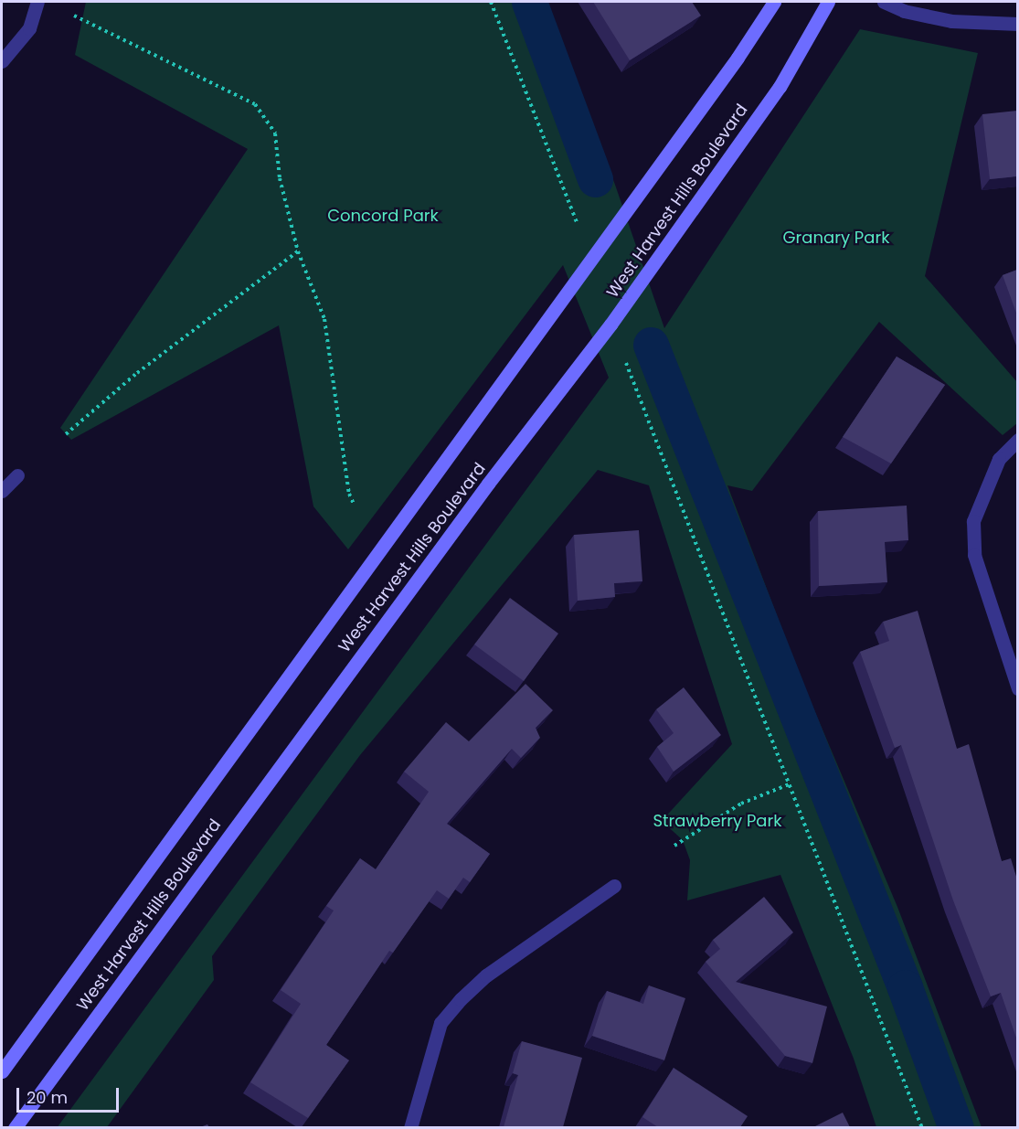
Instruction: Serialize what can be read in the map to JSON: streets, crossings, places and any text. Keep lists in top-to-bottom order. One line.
{"streets":{"street":["West Harvest Hills Boulevard"]},"parks":["Concord Park","Granary Park","Strawberry Park"],"scale_bar":"20 m"}
